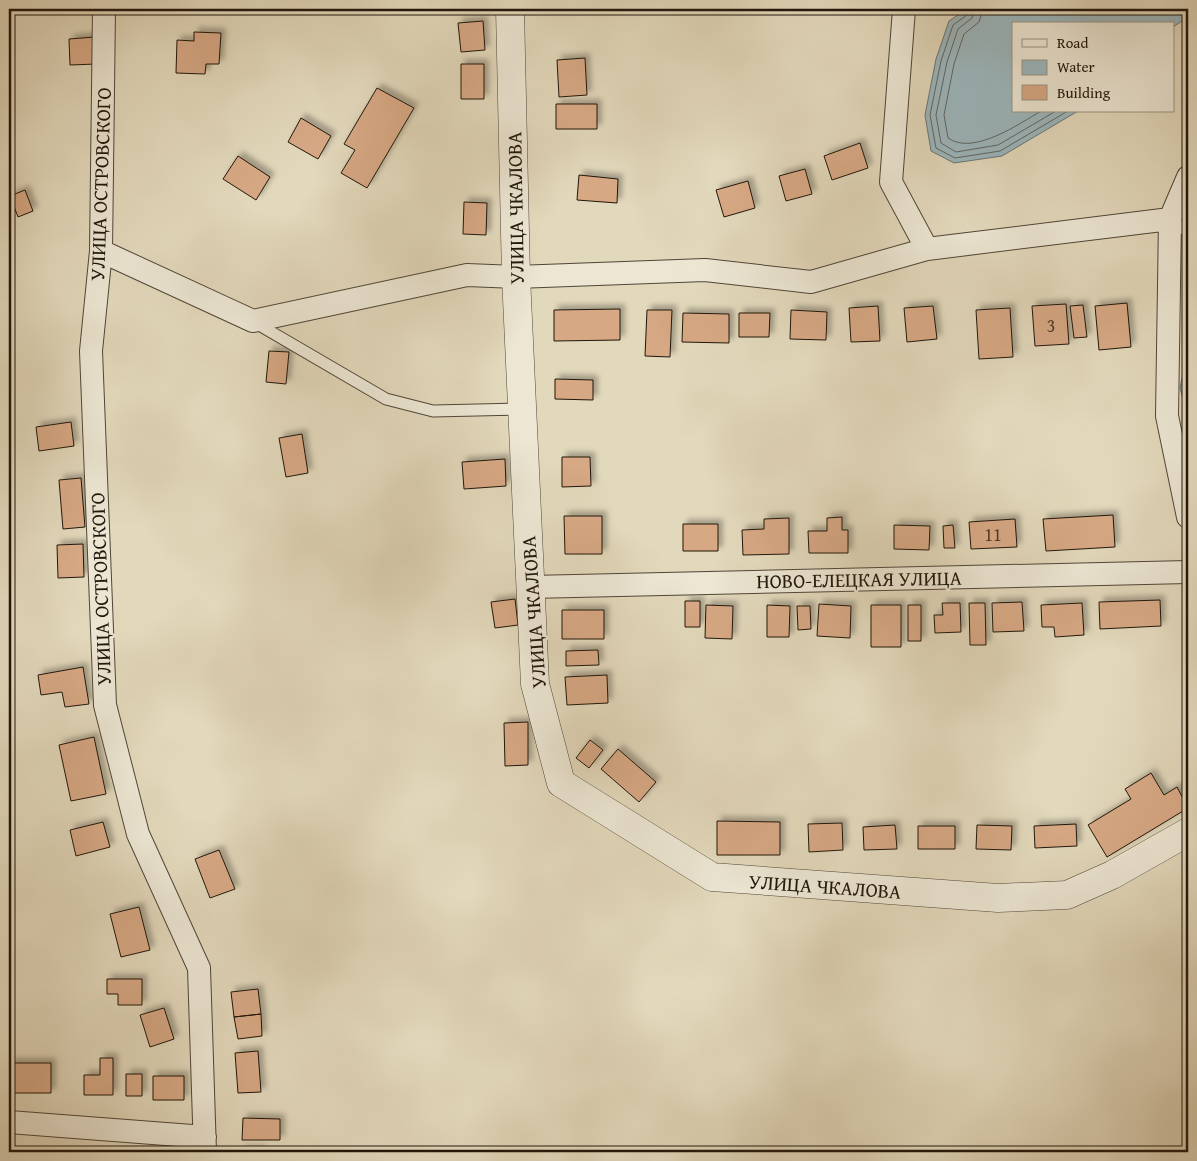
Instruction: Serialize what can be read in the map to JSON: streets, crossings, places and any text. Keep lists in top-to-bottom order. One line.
{"streets":{"street":["УЛИЦА ОСТРОВСКОГО","УЛИЦА ЧКАЛОВА","НОВО-ЕЛЕЦКАЯ УЛИЦА"]},"crossings":[["УЛИЦА ЧКАЛОВА","НОВО-ЕЛЕЦКАЯ УЛИЦА"]],"house_numbers":["3","11"],"legend":["Road","Water","Building"]}
